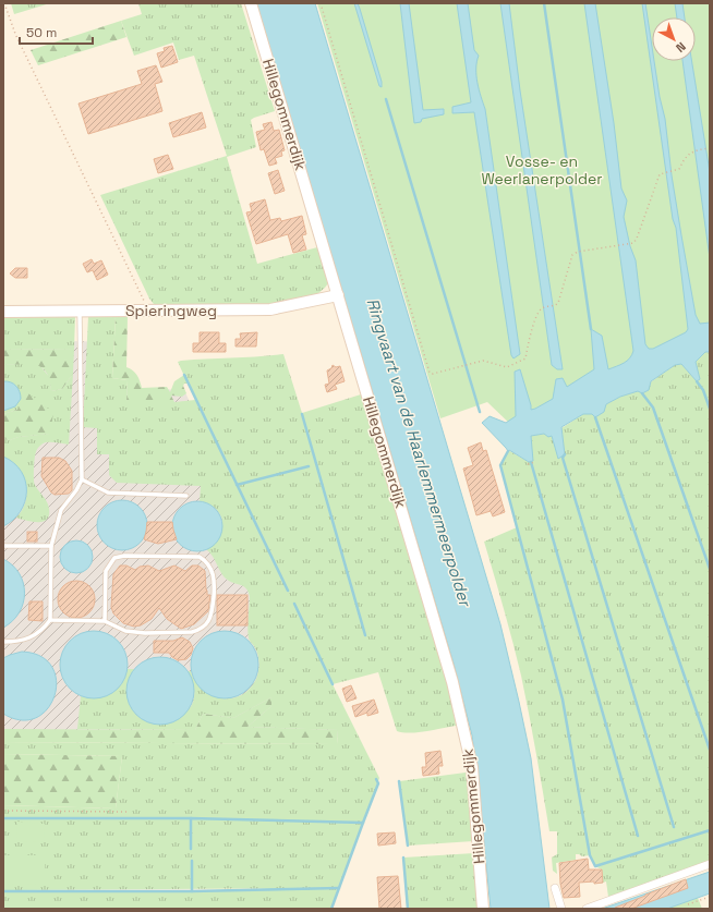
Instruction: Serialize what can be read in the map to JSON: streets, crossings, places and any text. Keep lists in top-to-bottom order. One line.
{"streets":{"street":["Hillegommerdijk","Spieringweg"]},"crossings":[["Hillegommerdijk","Spieringweg"]],"water":["Ringvaart van de Haarlemmermeerpolder"],"parks":["Vosse- en Weerlanerpolder"],"scale_bar":"50 m","north":"bottom right"}
